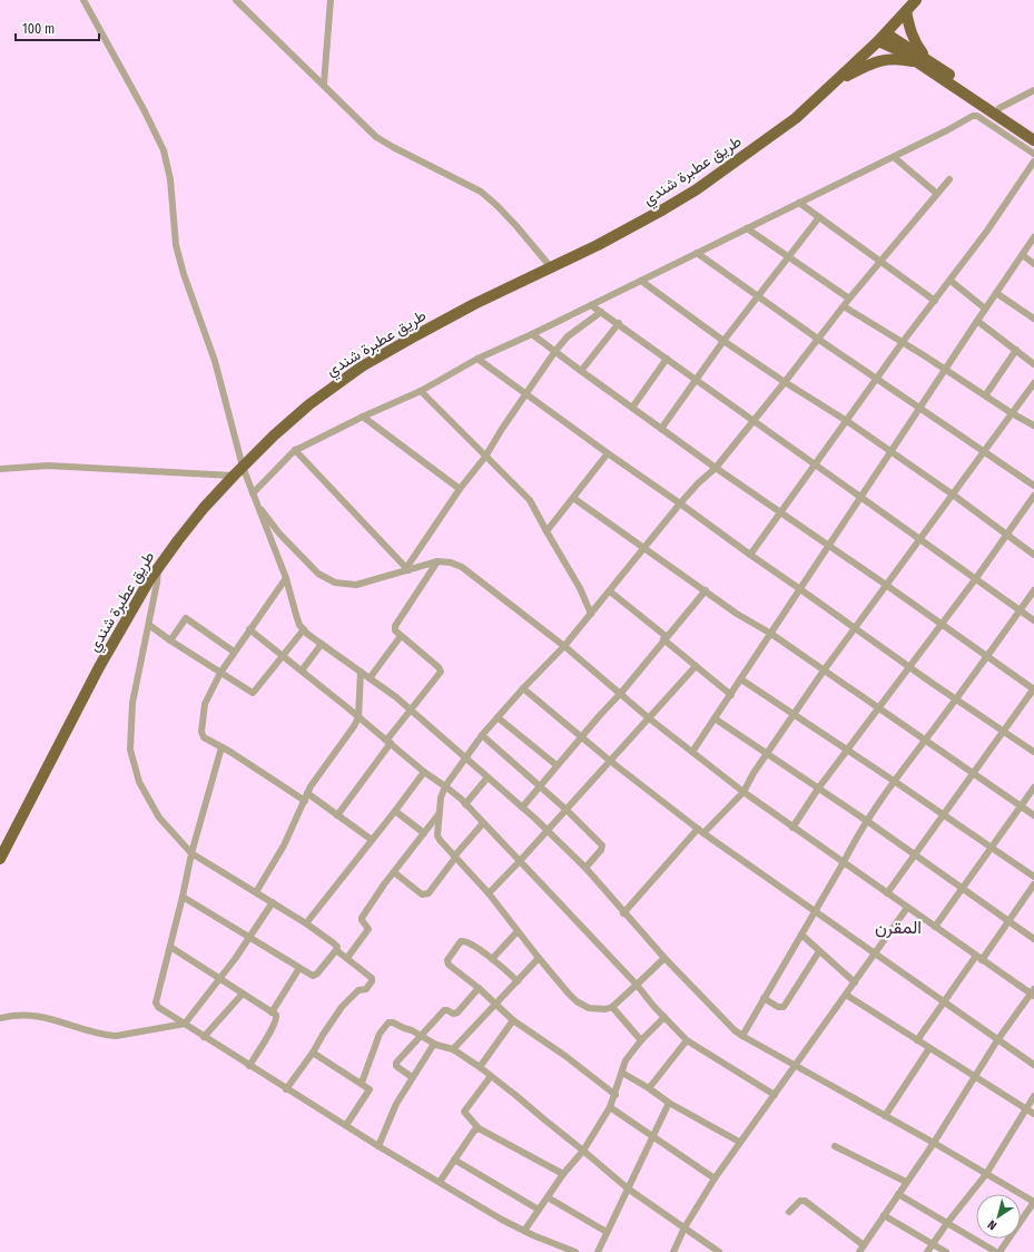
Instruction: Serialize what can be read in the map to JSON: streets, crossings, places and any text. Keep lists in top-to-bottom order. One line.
{"streets":{"highway":["طريق عطبرة شندي"]},"districts":["المقرن"],"scale_bar":"100 m","north":"bottom left"}
